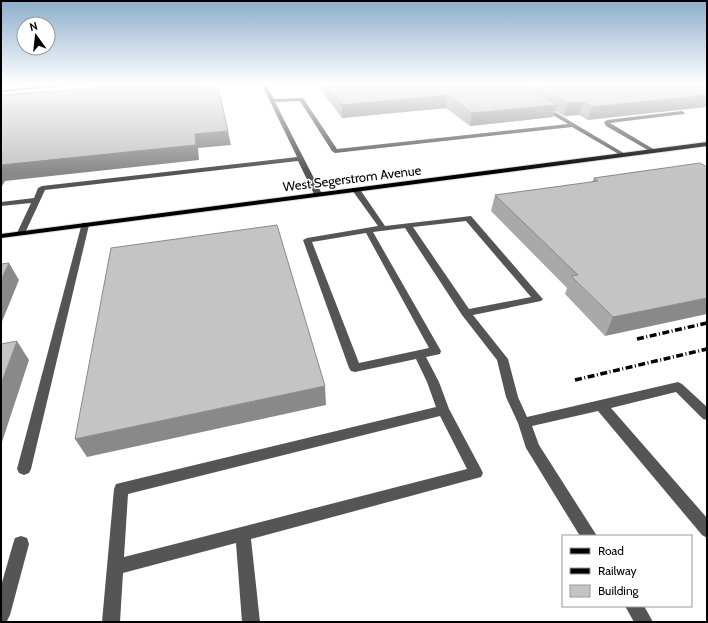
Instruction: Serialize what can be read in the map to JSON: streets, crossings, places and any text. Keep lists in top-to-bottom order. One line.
{"streets":{"main road":["West Segerstrom Avenue"]},"legend":["Road","Railway","Building"],"north":"top"}
